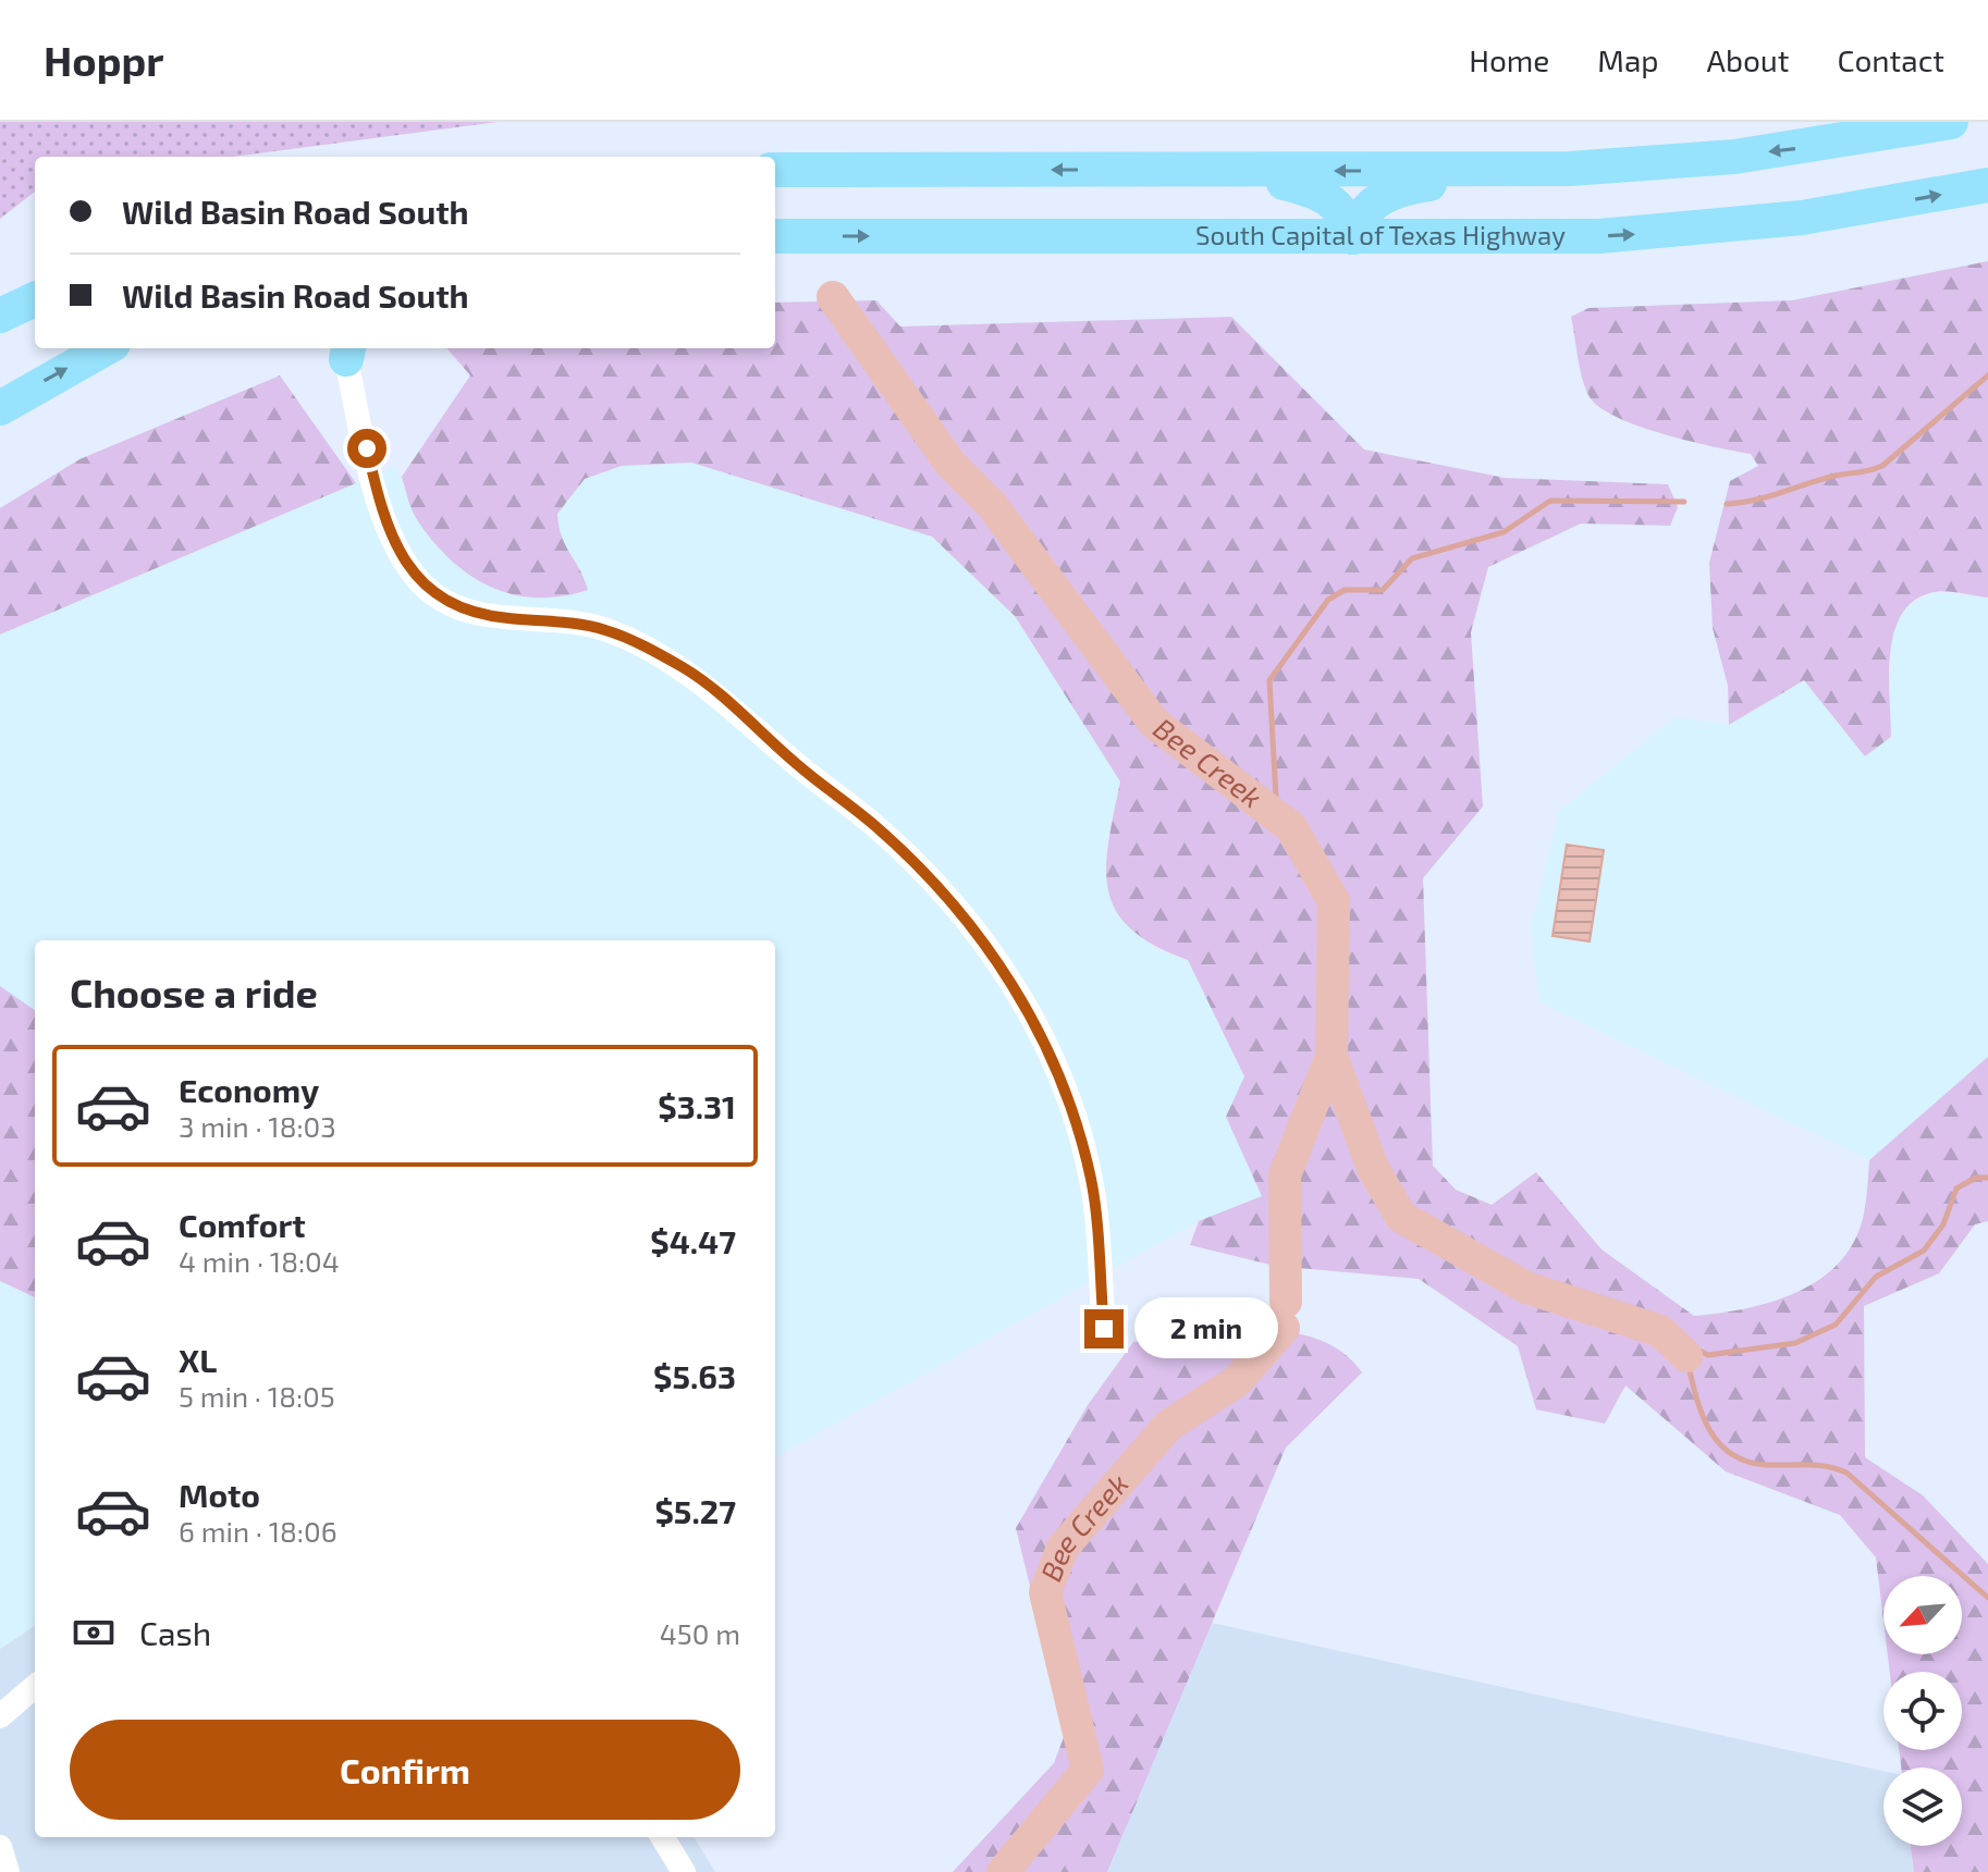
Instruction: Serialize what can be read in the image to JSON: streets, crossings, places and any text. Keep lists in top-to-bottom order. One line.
{"streets":{"highway":["South Capital of Texas Highway"]},"water":["Bee Creek"],"north":"bottom left","page":{"header":"Hoppr","nav":["Home","Map","About","Contact"],"banner":["Wild Basin Road South","Wild Basin Road South"],"heading":"Choose a ride","list":[{"name":"Economy","note":"3 min · 18:03","value":"$3.31"},{"name":"Comfort","note":"4 min · 18:04","value":"$4.47"},{"name":"XL","note":"5 min · 18:05","value":"$5.63"},{"name":"Moto","note":"6 min · 18:06","value":"$5.27"}],"bubble":"2 min","pay":["Cash","450 m"],"buttons":"Confirm"}}
